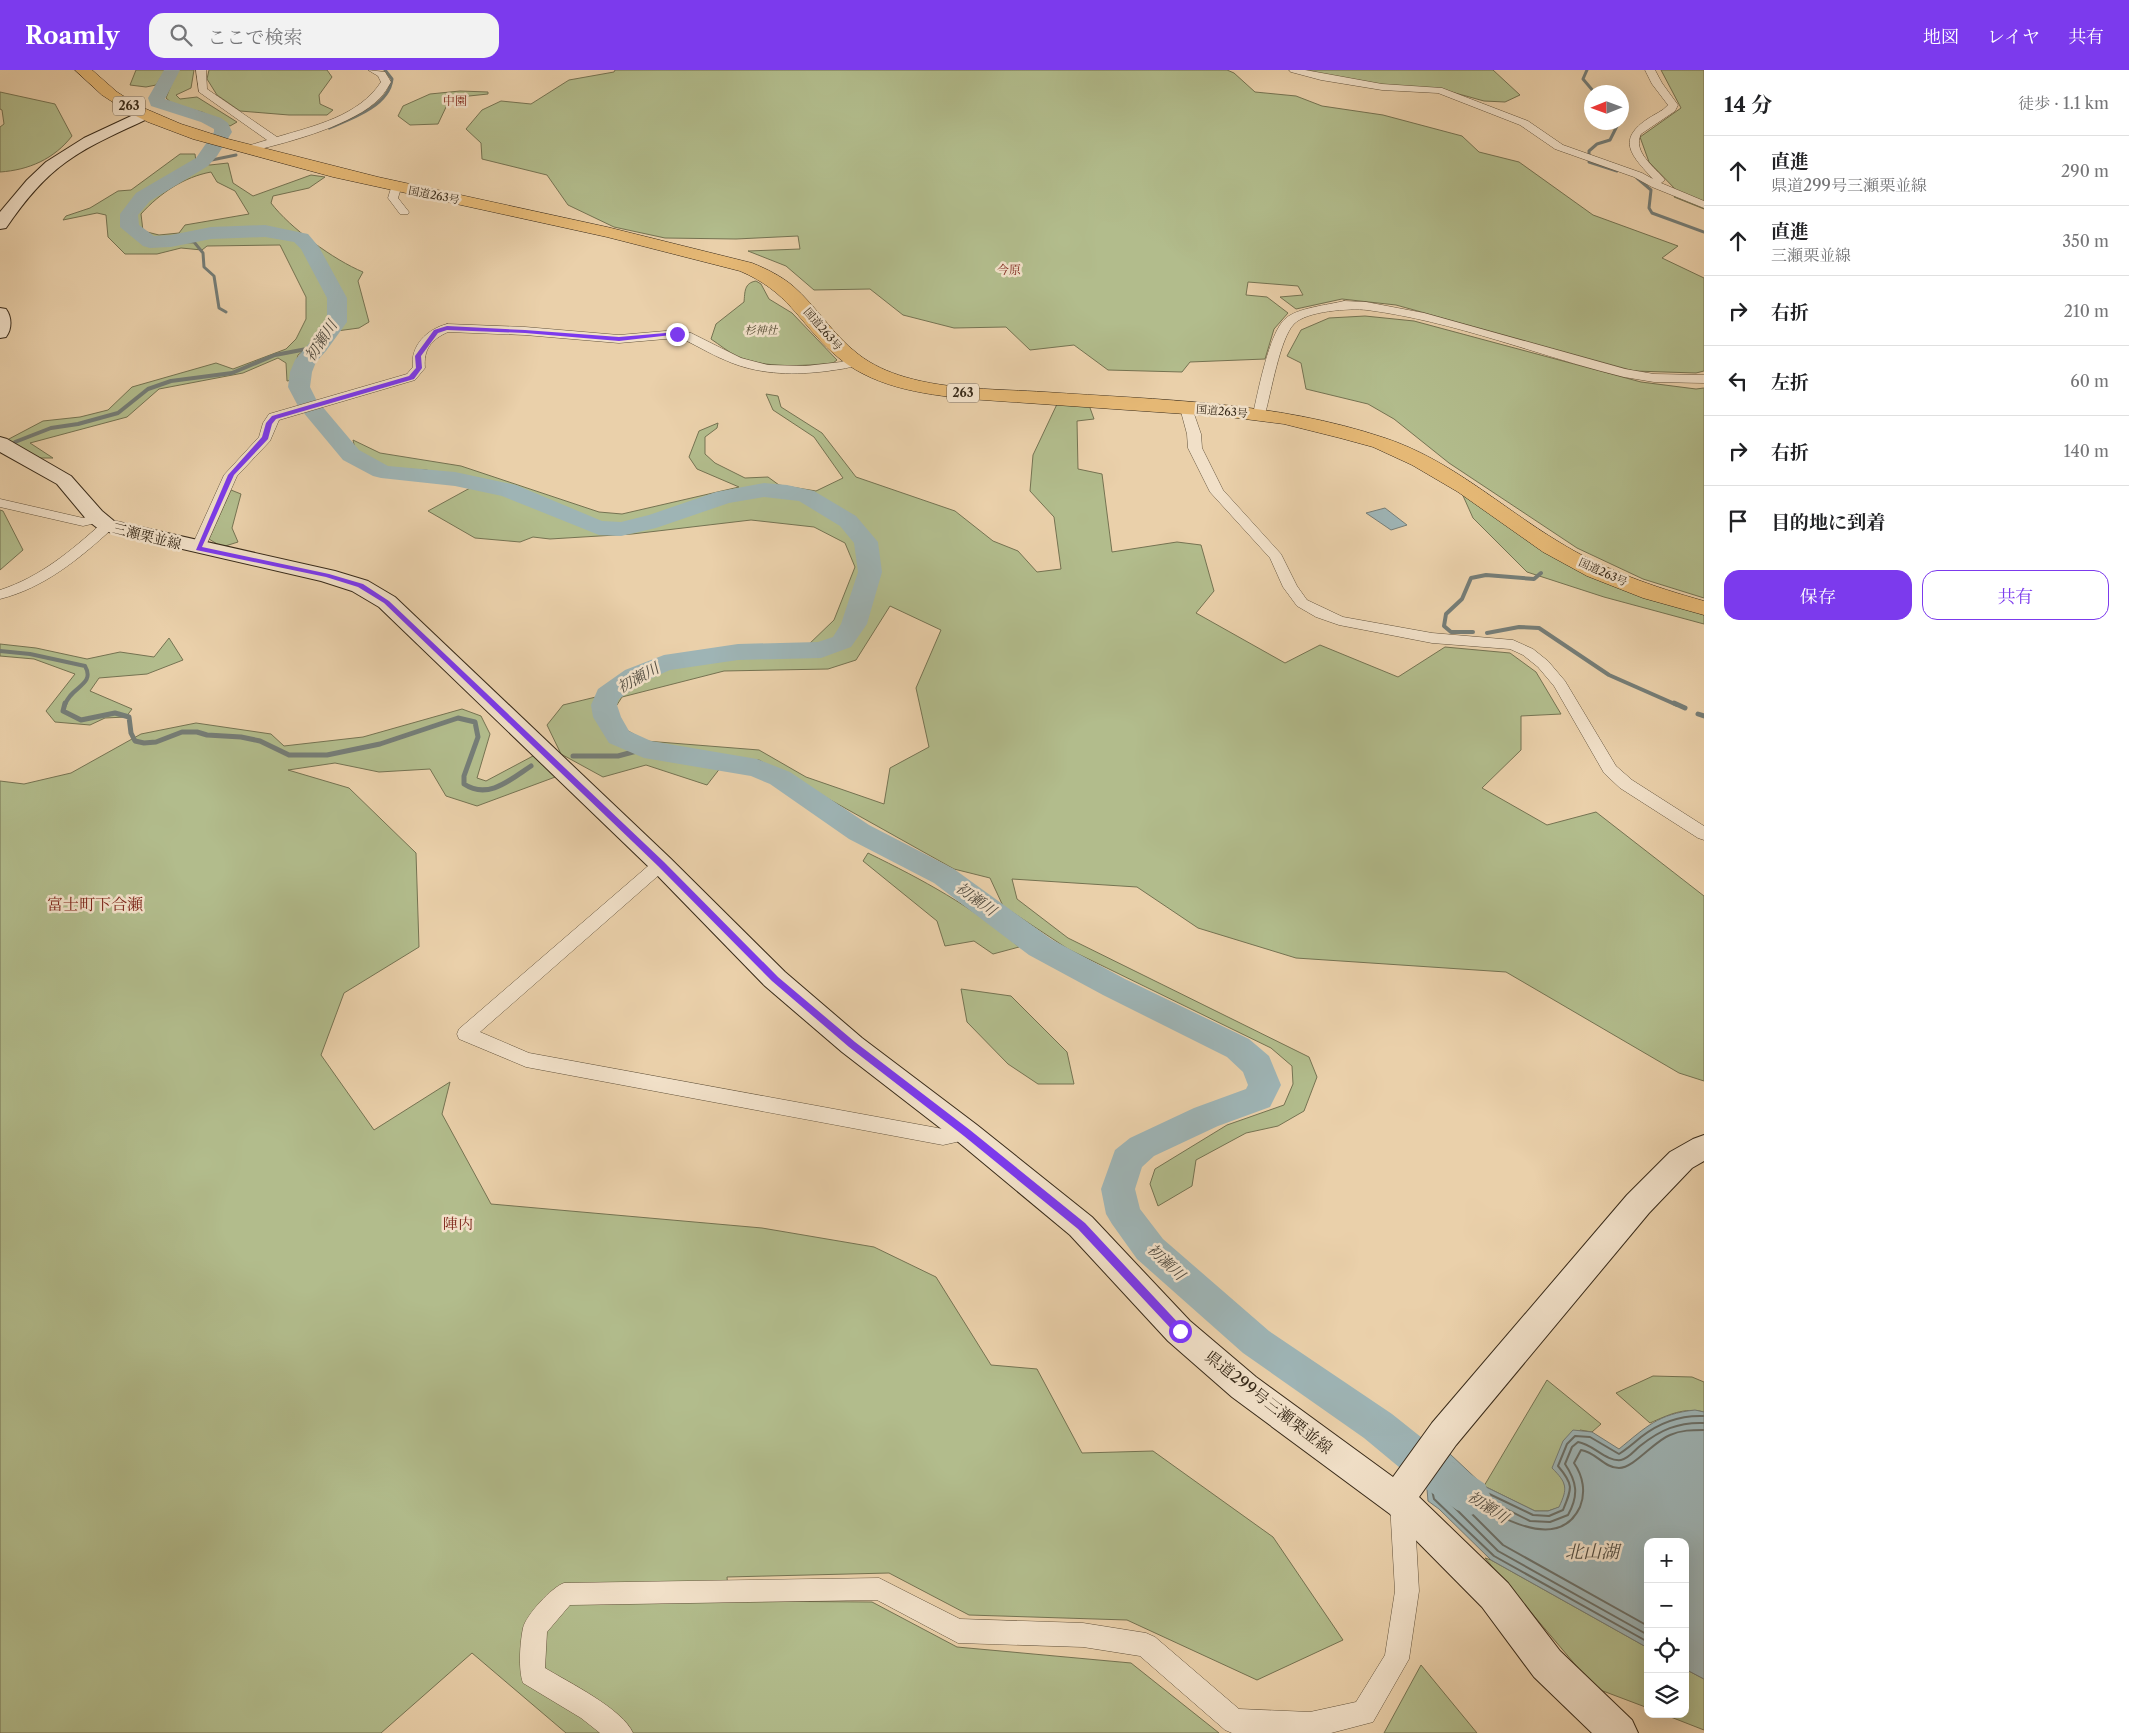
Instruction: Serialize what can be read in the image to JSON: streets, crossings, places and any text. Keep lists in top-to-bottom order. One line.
{"streets":{"highway":["263","国道263号"],"main road":["三瀬栗並線","県道299号三瀬栗並線"]},"crossings":[["三瀬栗並線","県道299号三瀬栗並線"]],"districts":["中園","今原","富士町下合瀬","陣内"],"water":["初瀬川","北山湖"],"parks":["杉神社"],"north":"left","page":{"header":"Roamly","search":"ここで検索","nav":["地図","レイヤ","共有"],"heading":["14 分","徒歩 · 1.1 km"],"list":[["直進","県道299号三瀬栗並線","290 m"],["直進","三瀬栗並線","350 m"],["右折","210 m"],["左折","60 m"],["右折","140 m"],"目的地に到着"],"buttons":["保存","共有"],"map_buttons":["+","−"]}}
